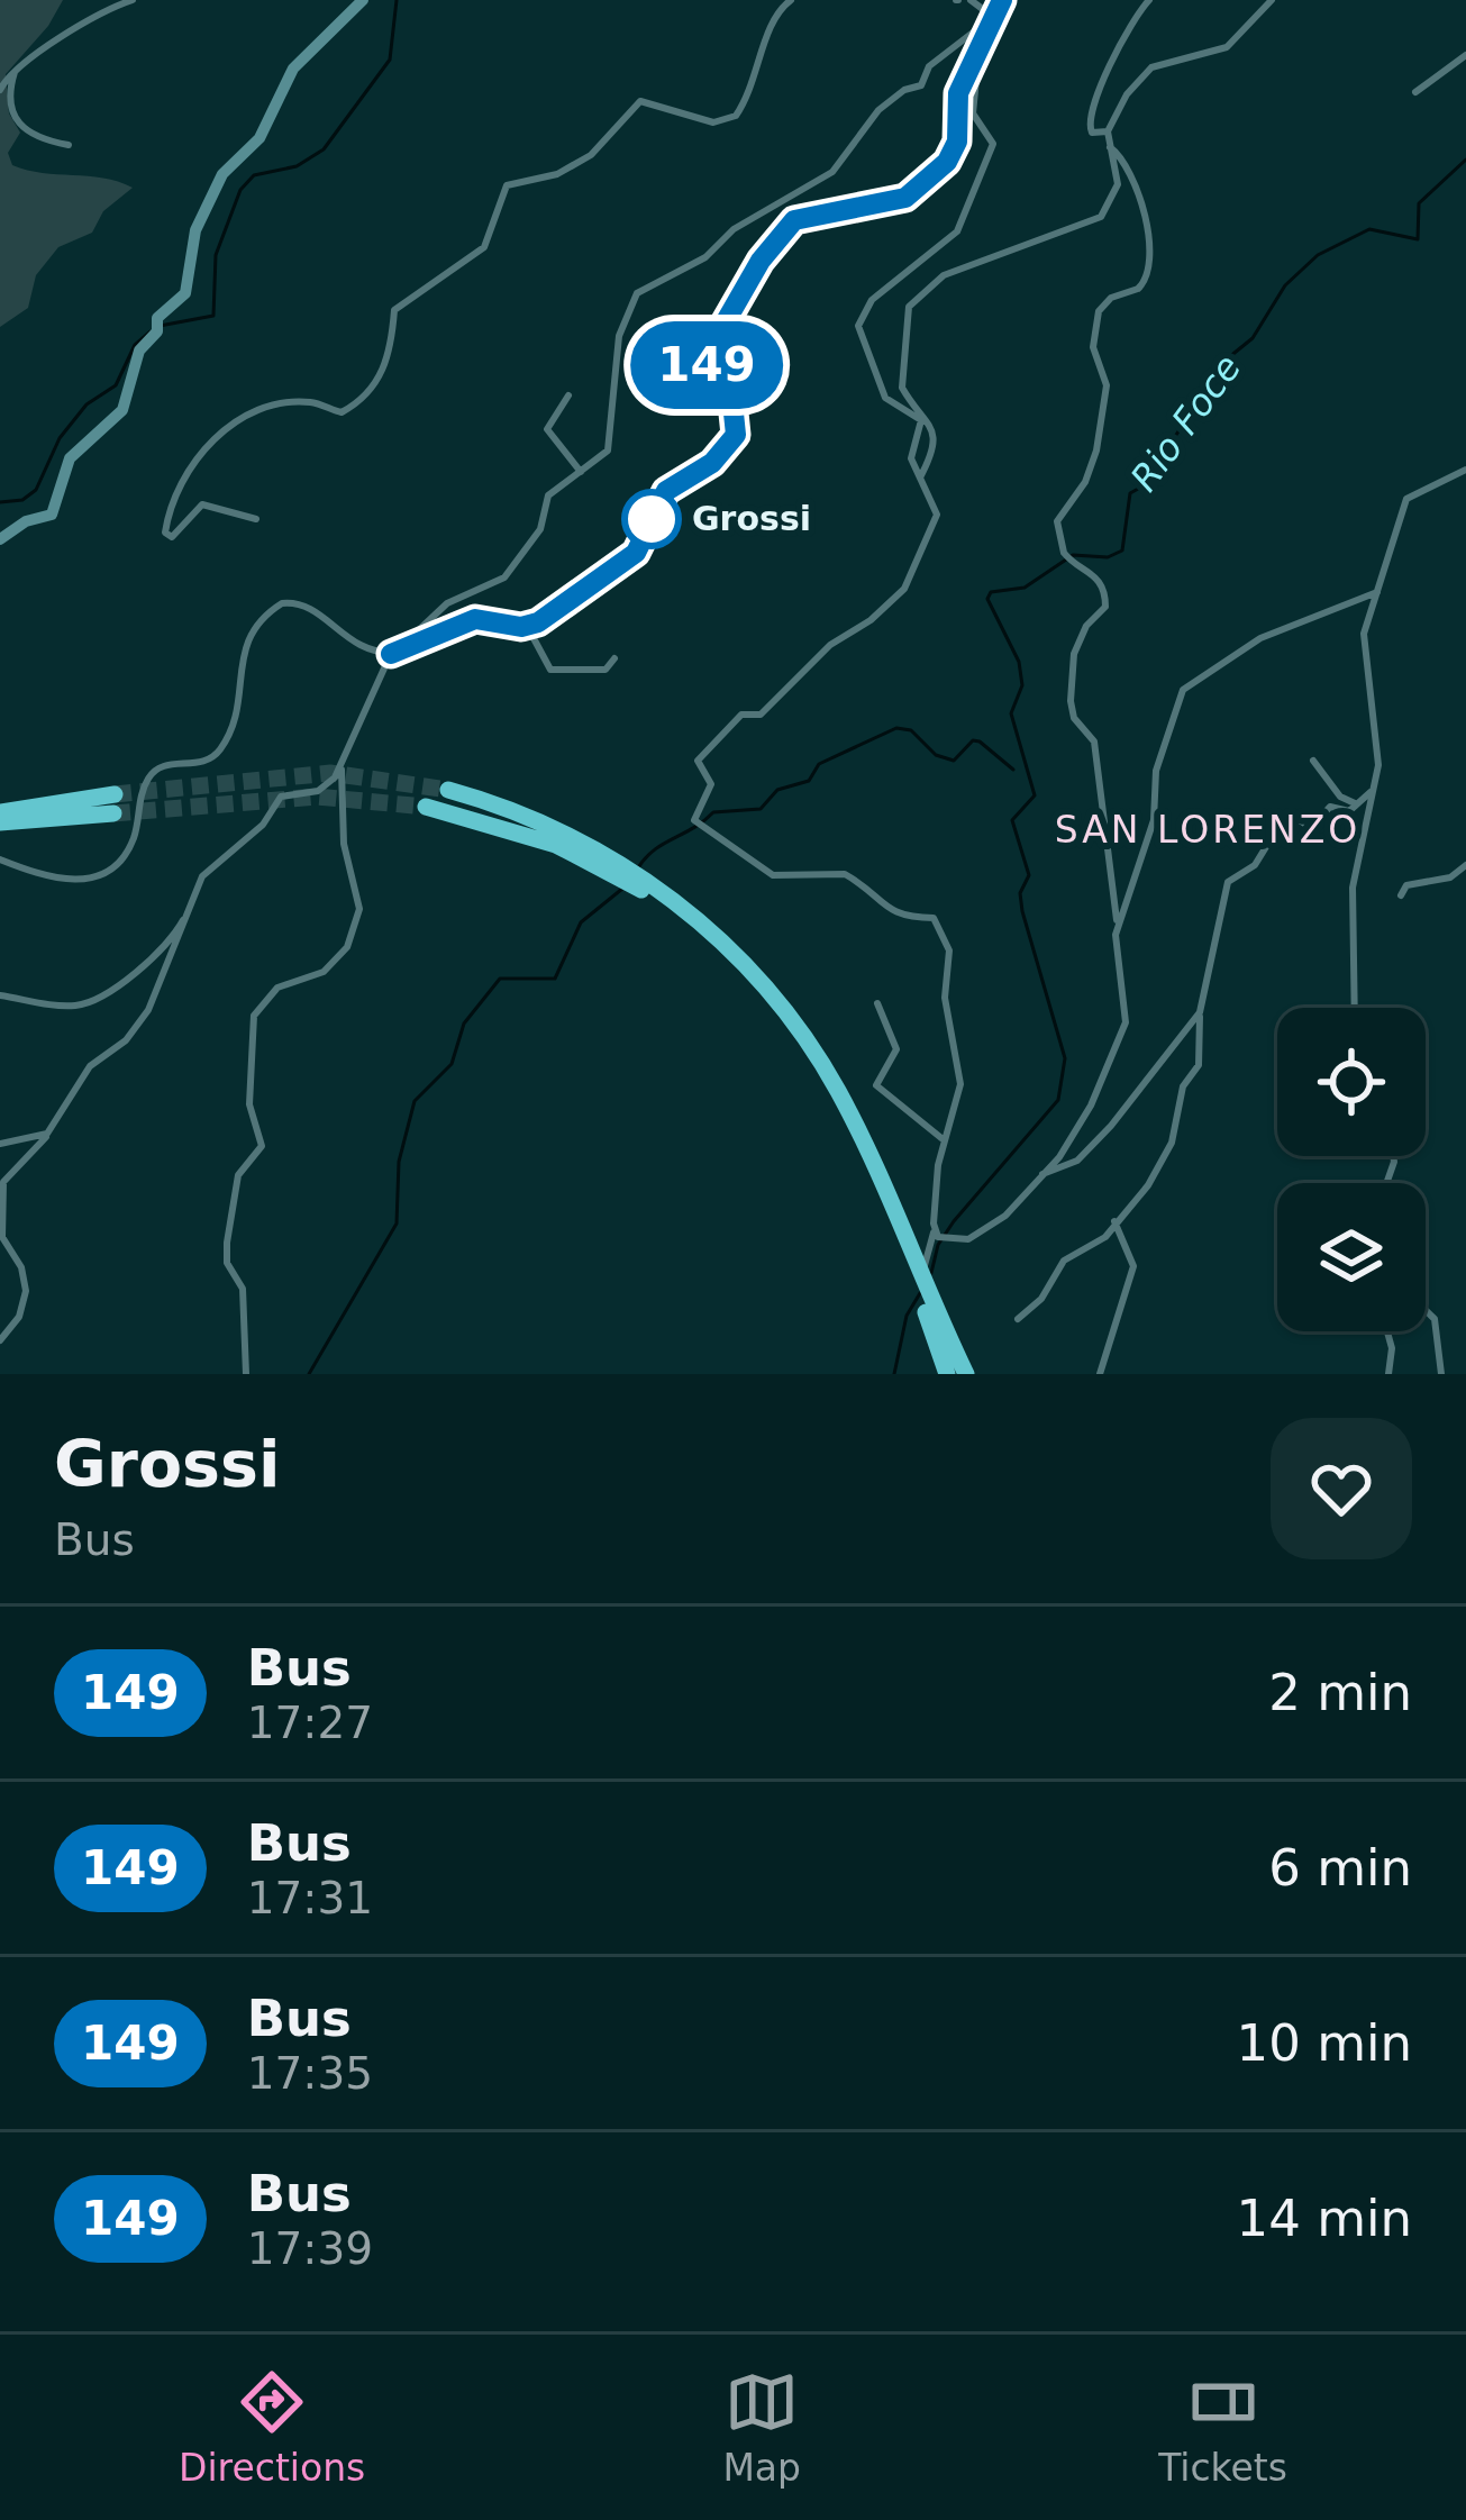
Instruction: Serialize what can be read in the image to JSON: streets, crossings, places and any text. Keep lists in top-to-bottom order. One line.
{"districts":["SAN LORENZO"],"water":["Rio Foce"],"places":["Grossi"],"lines":["bus line 149"],"page":{"on_map":"149","heading":["Grossi","Bus"],"list":[{"mark":"149","name":"Bus","note":"17:27","value":"2 min"},{"mark":"149","name":"Bus","note":"17:31","value":"6 min"},{"mark":"149","name":"Bus","note":"17:35","value":"10 min"},{"mark":"149","name":"Bus","note":"17:39","value":"14 min"}],"tabs":["Directions","Map","Tickets"]}}
